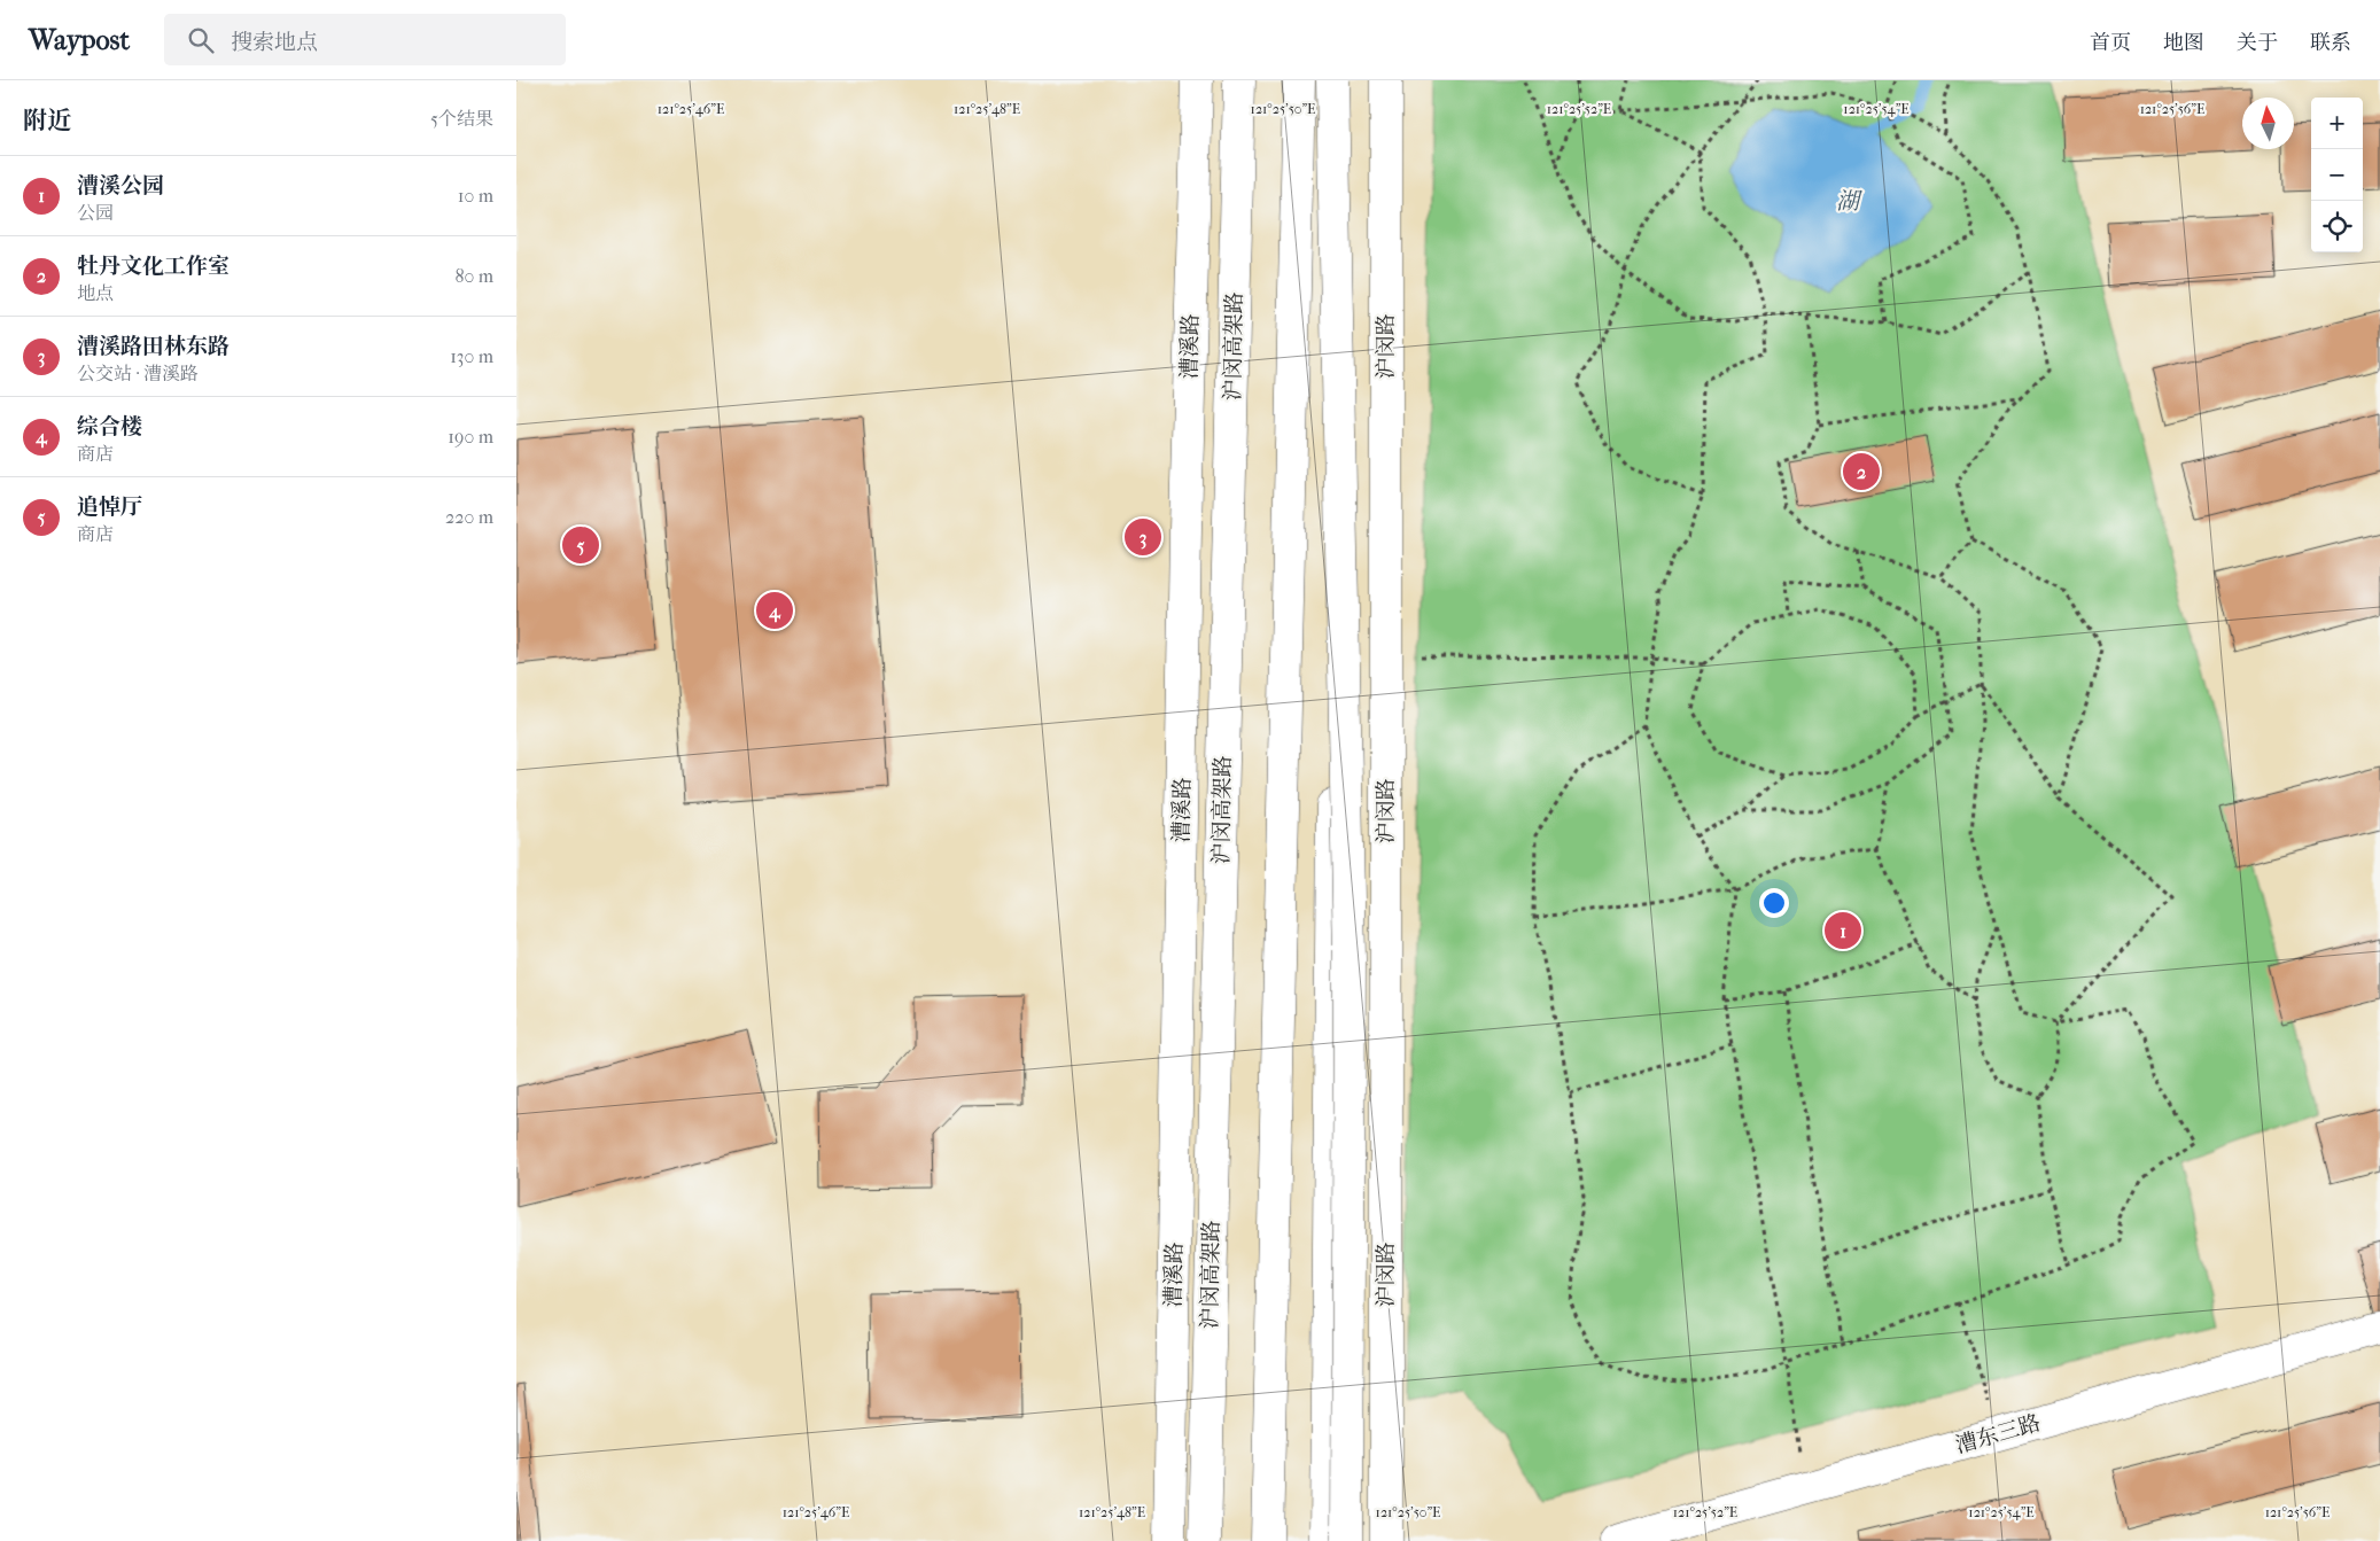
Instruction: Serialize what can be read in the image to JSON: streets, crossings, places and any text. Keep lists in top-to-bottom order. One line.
{"streets":{"main road":["漕溪路","沪闵高架路","沪闵路","漕东三路"]},"water":["湖"],"north":"top","page":{"header":"Waypost","search":"搜索地点","nav":["首页","地图","关于","联系"],"heading":["附近","5个结果"],"map_buttons":["+","−"],"list":[{"mark":"1","name":"漕溪公园","note":"公园","value":"10 m"},{"mark":"2","name":"牡丹文化工作室","note":"地点","value":"80 m"},{"mark":"3","name":"漕溪路田林东路","note":"公交站 · 漕溪路","value":"130 m"},{"mark":"4","name":"综合楼","note":"商店","value":"190 m"},{"mark":"5","name":"追悼厅","note":"商店","value":"220 m"}],"pins":["2","3","5","4","1"]},"coordinates":["121°25'46\"E","121°25'48\"E","121°25'50\"E","121°25'52\"E","121°25'54\"E","121°25'56\"E"]}
